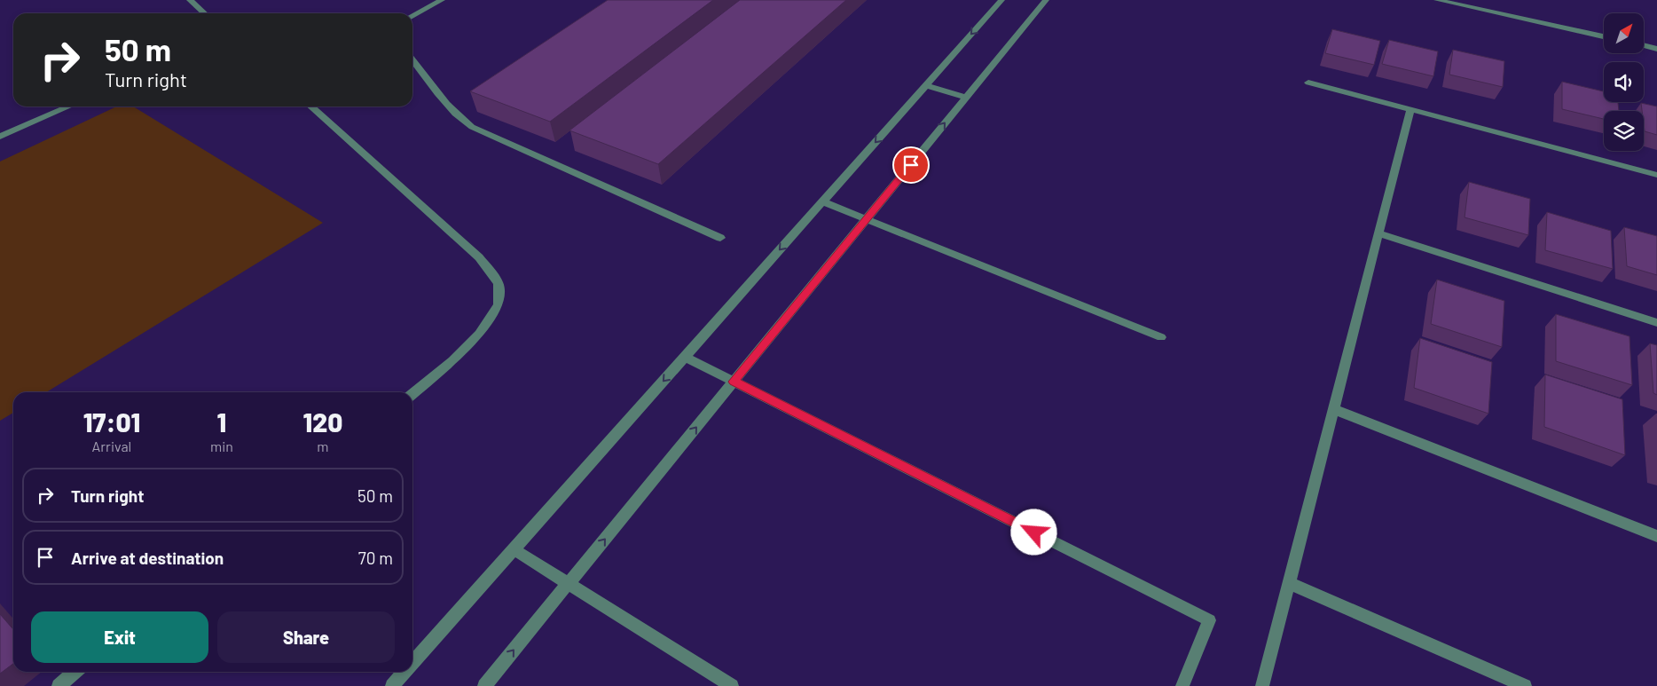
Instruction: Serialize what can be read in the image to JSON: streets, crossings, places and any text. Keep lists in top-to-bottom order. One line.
{"north":"top right","page":{"turn":["50 m","Turn right"],"eta":["17:01","Arrival","1","min","120","m"],"list":[{"name":"Turn right","value":"50 m"},{"name":"Arrive at destination","value":"70 m"}],"buttons":["Exit","Share"]}}
